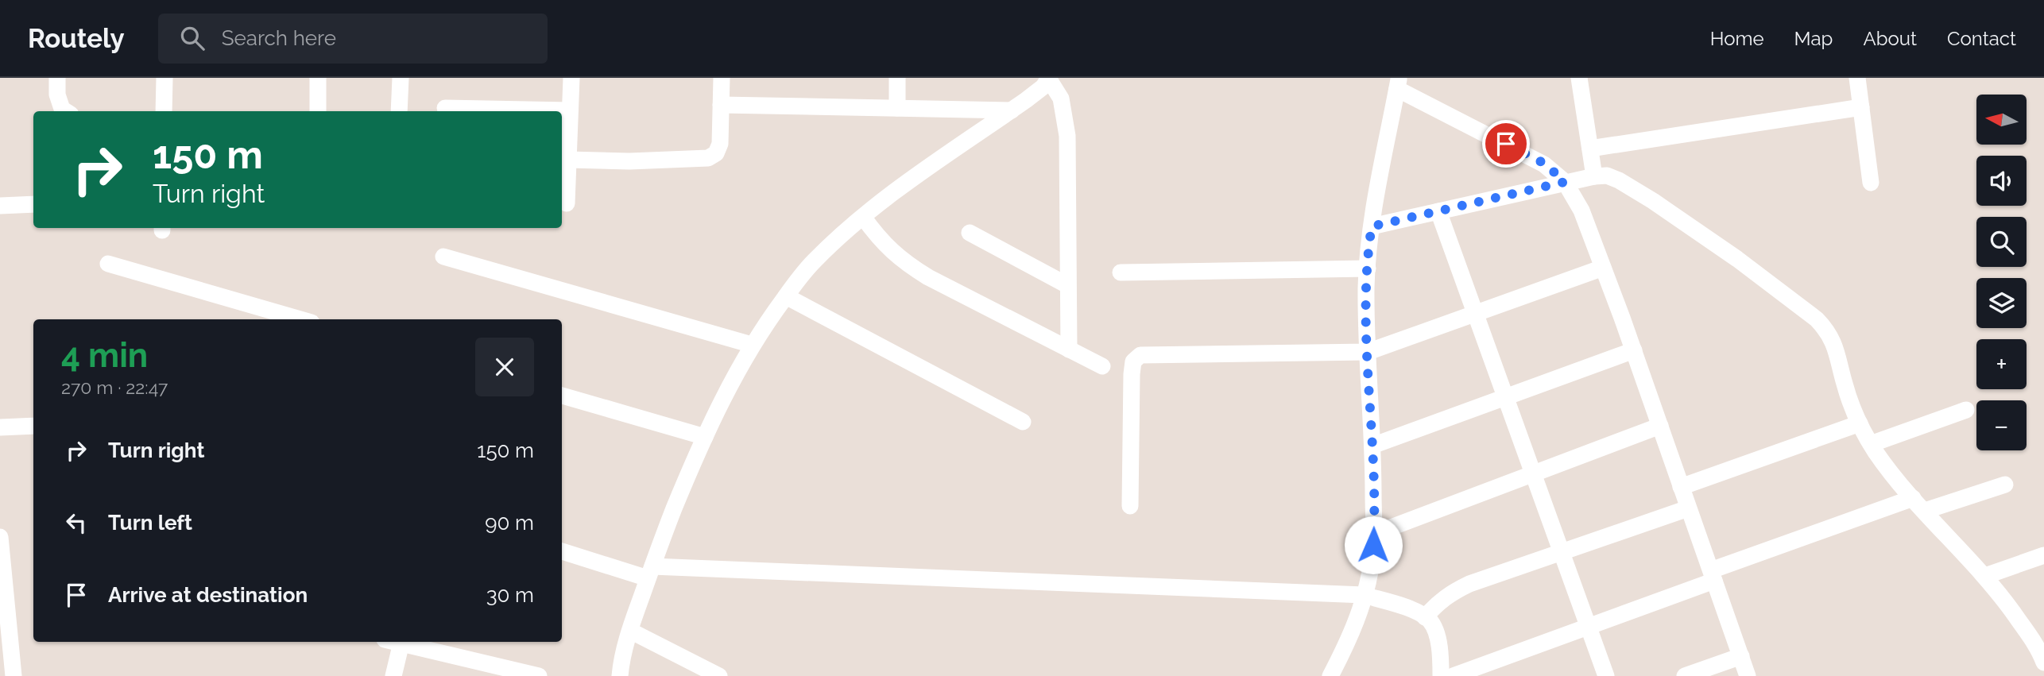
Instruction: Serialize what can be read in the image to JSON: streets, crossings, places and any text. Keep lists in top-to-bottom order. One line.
{"north":"left","page":{"header":"Routely","search":"Search here","nav":["Home","Map","About","Contact"],"map_buttons":["+","−"],"turn":["150 m","Turn right"],"heading":["4 min","270 m · 22:47"],"list":[{"name":"Turn right","value":"150 m"},{"name":"Turn left","value":"90 m"},{"name":"Arrive at destination","value":"30 m"}]}}
